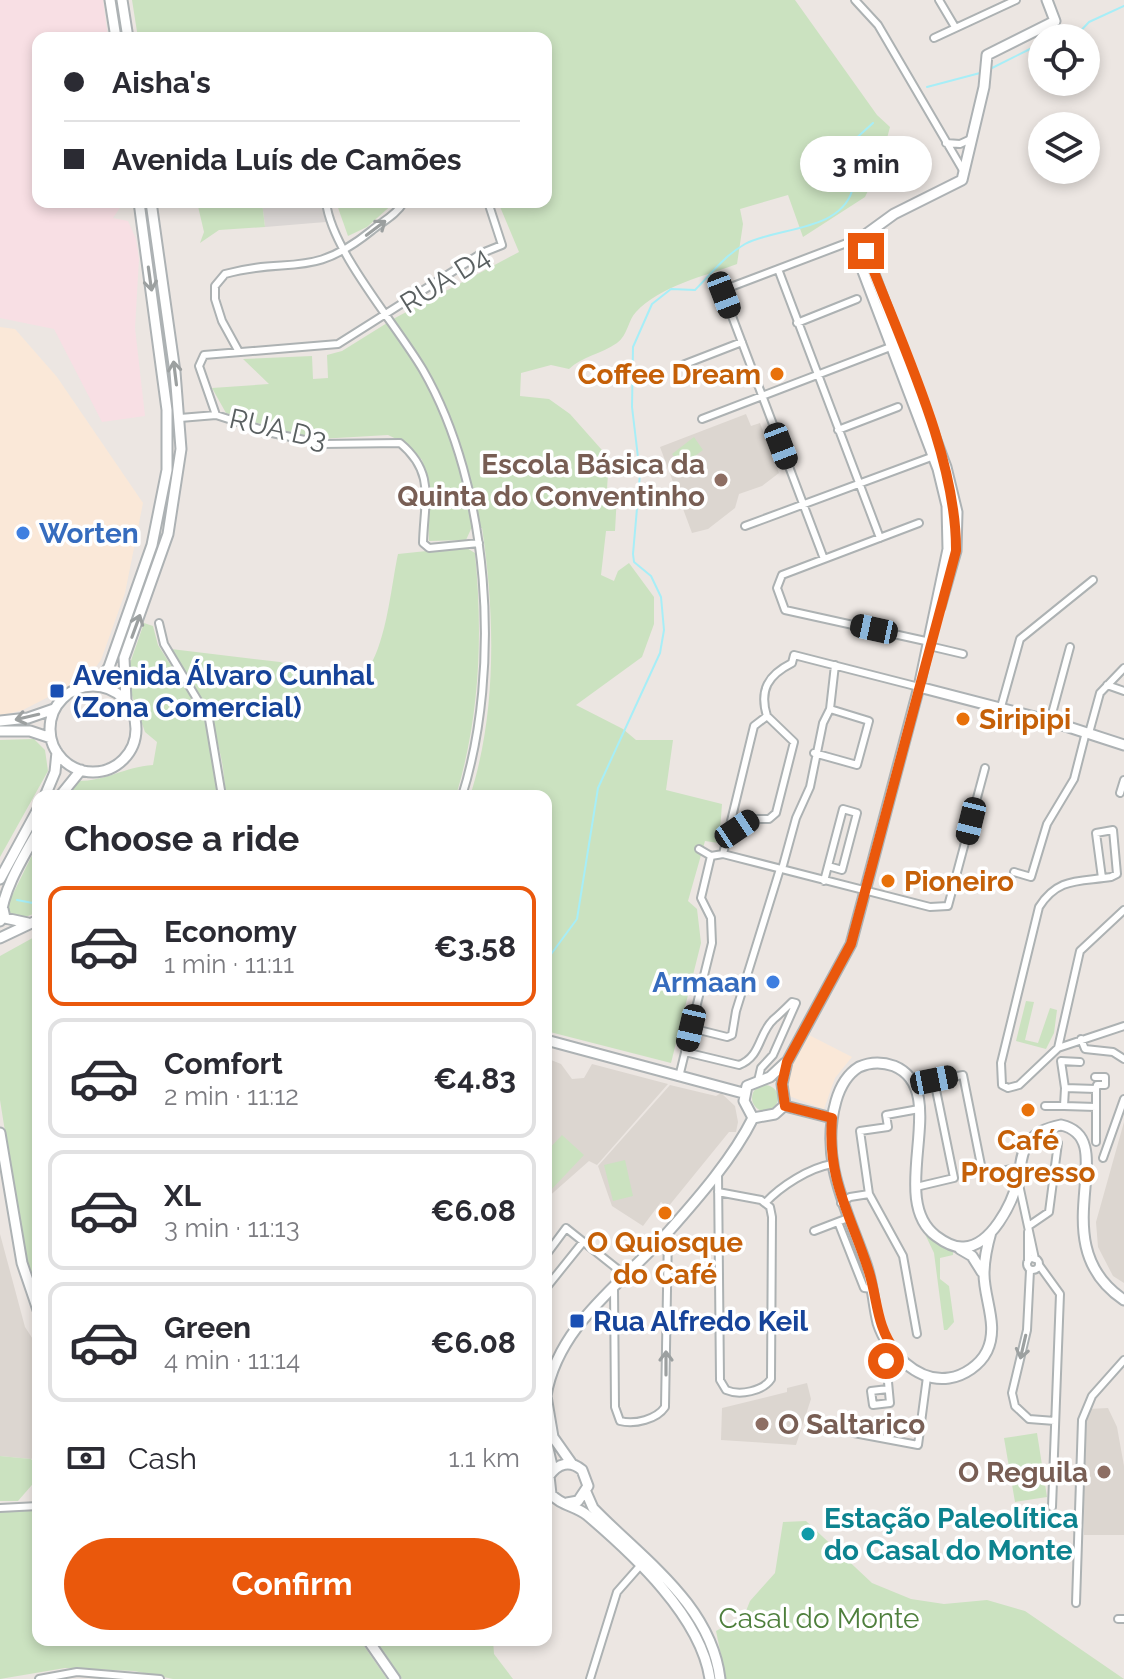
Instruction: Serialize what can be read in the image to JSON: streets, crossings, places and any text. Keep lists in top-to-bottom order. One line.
{"streets":{"street":["RUA D4","RUA D3"]},"crossings":[["RUA D4","RUA D3"]],"parks":["Casal do Monte"],"places":{"other":["Coffee Dream","Escola Básica da Quinta do Conventinho","Worten","Siripipi","Pioneiro","Armaan","Café Progresso","O Quiosque do Café","O Saltarico","O Reguila","Estação Paleolítica do Casal do Monte"],"transit":["Avenida Álvaro Cunhal (Zona Comercial)","Rua Alfredo Keil"]},"page":{"banner":["Aisha's","Avenida Luís de Camões"],"bubble":"3 min","heading":"Choose a ride","list":[{"name":"Economy","note":"1 min · 11:11","value":"€3.58"},{"name":"Comfort","note":"2 min · 11:12","value":"€4.83"},{"name":"XL","note":"3 min · 11:13","value":"€6.08"},{"name":"Green","note":"4 min · 11:14","value":"€6.08"}],"pay":["Cash","1.1 km"],"buttons":"Confirm"}}
